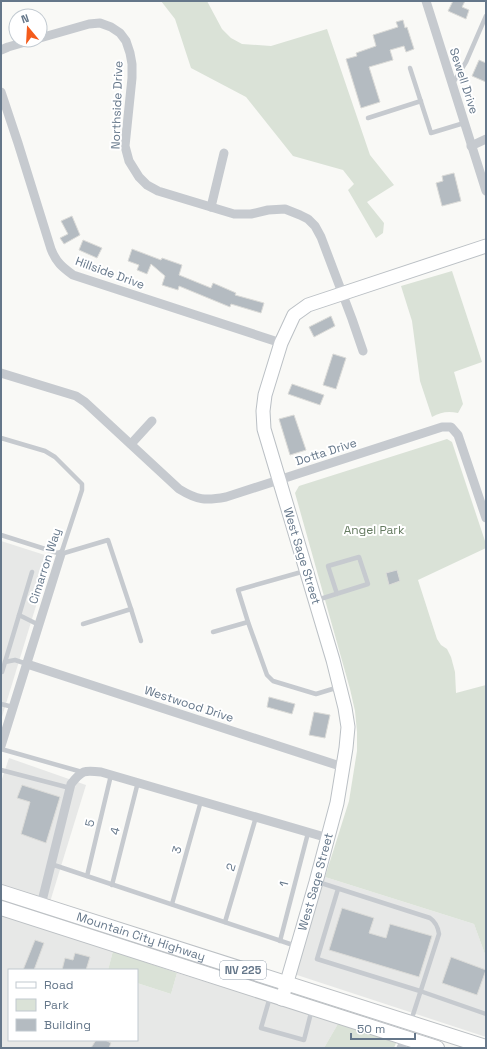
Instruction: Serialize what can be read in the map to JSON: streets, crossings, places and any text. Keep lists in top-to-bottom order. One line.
{"streets":{"main road":["Mountain City Highway","NV 225"],"street":["Sewell Drive","Northside Drive","Hillside Drive","Dotta Drive","West Sage Street","Cimarron Way","Westwood Drive"],"lane":["5","4","3","2","1"]},"crossings":[["Northside Drive","West Sage Street"],["Hillside Drive","West Sage Street"],["Dotta Drive","West Sage Street"],["West Sage Street","Westwood Drive"],["West Sage Street","Mountain City Highway"],["Cimarron Way","Westwood Drive"]],"parks":["Angel Park"],"legend":["Road","Park","Building"],"scale_bar":"50 m","north":"top"}
